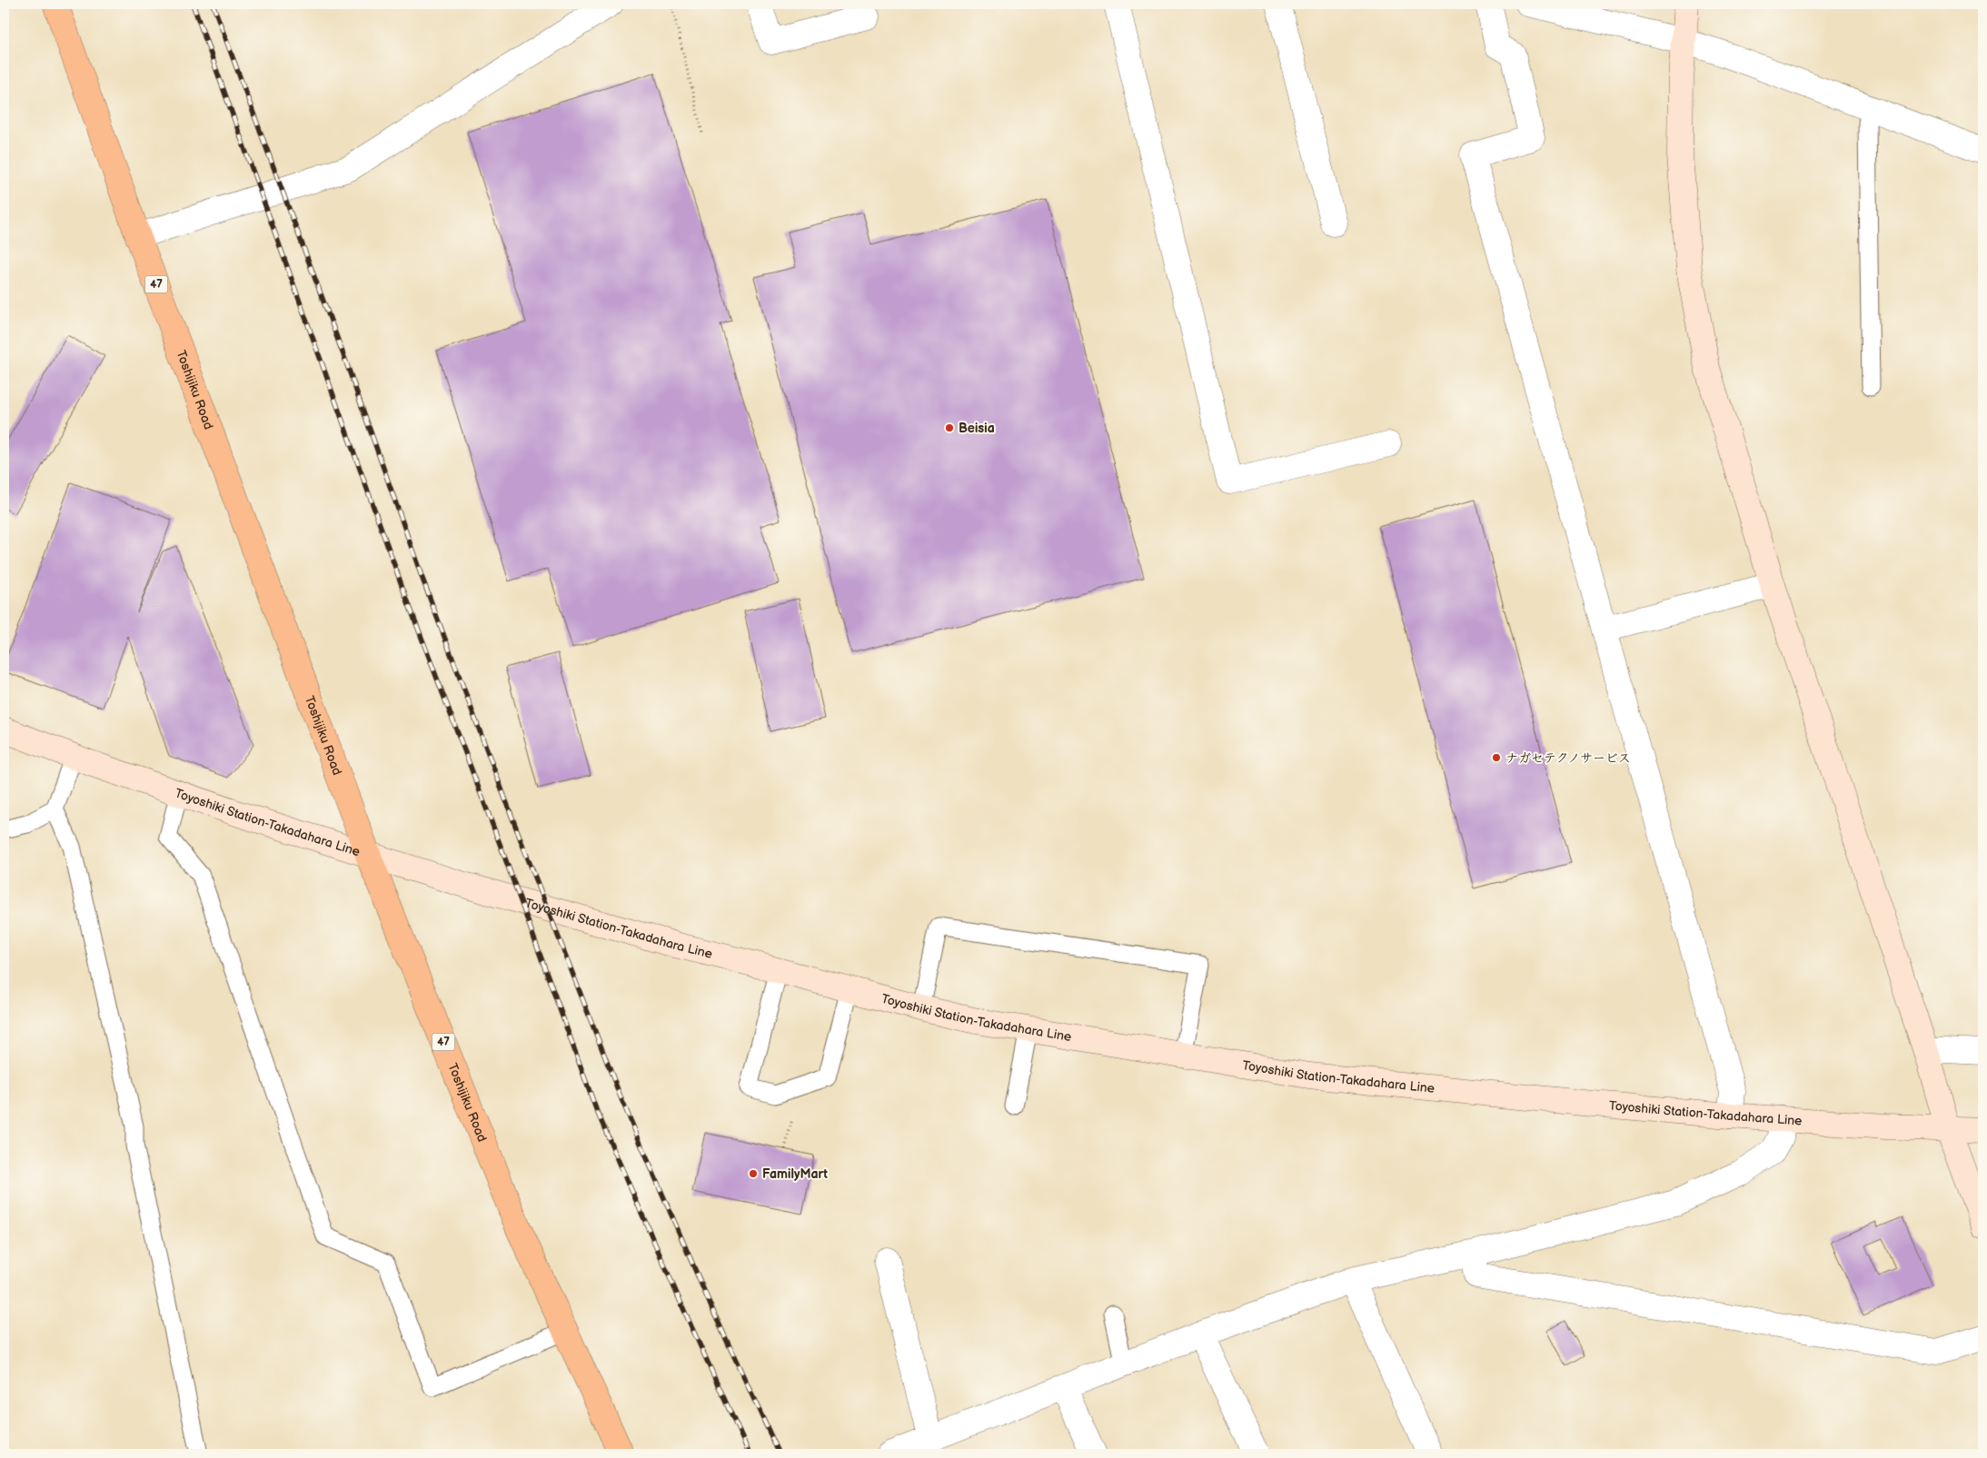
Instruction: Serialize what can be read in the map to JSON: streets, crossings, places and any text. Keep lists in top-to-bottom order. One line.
{"streets":{"main road":["47","Toshijiku Road","Toyoshiki Station-Takadahara Line"]},"crossings":[["Toshijiku Road","Toyoshiki Station-Takadahara Line"]],"places":["Beisia","ナガセテクノサービス","FamilyMart"]}
